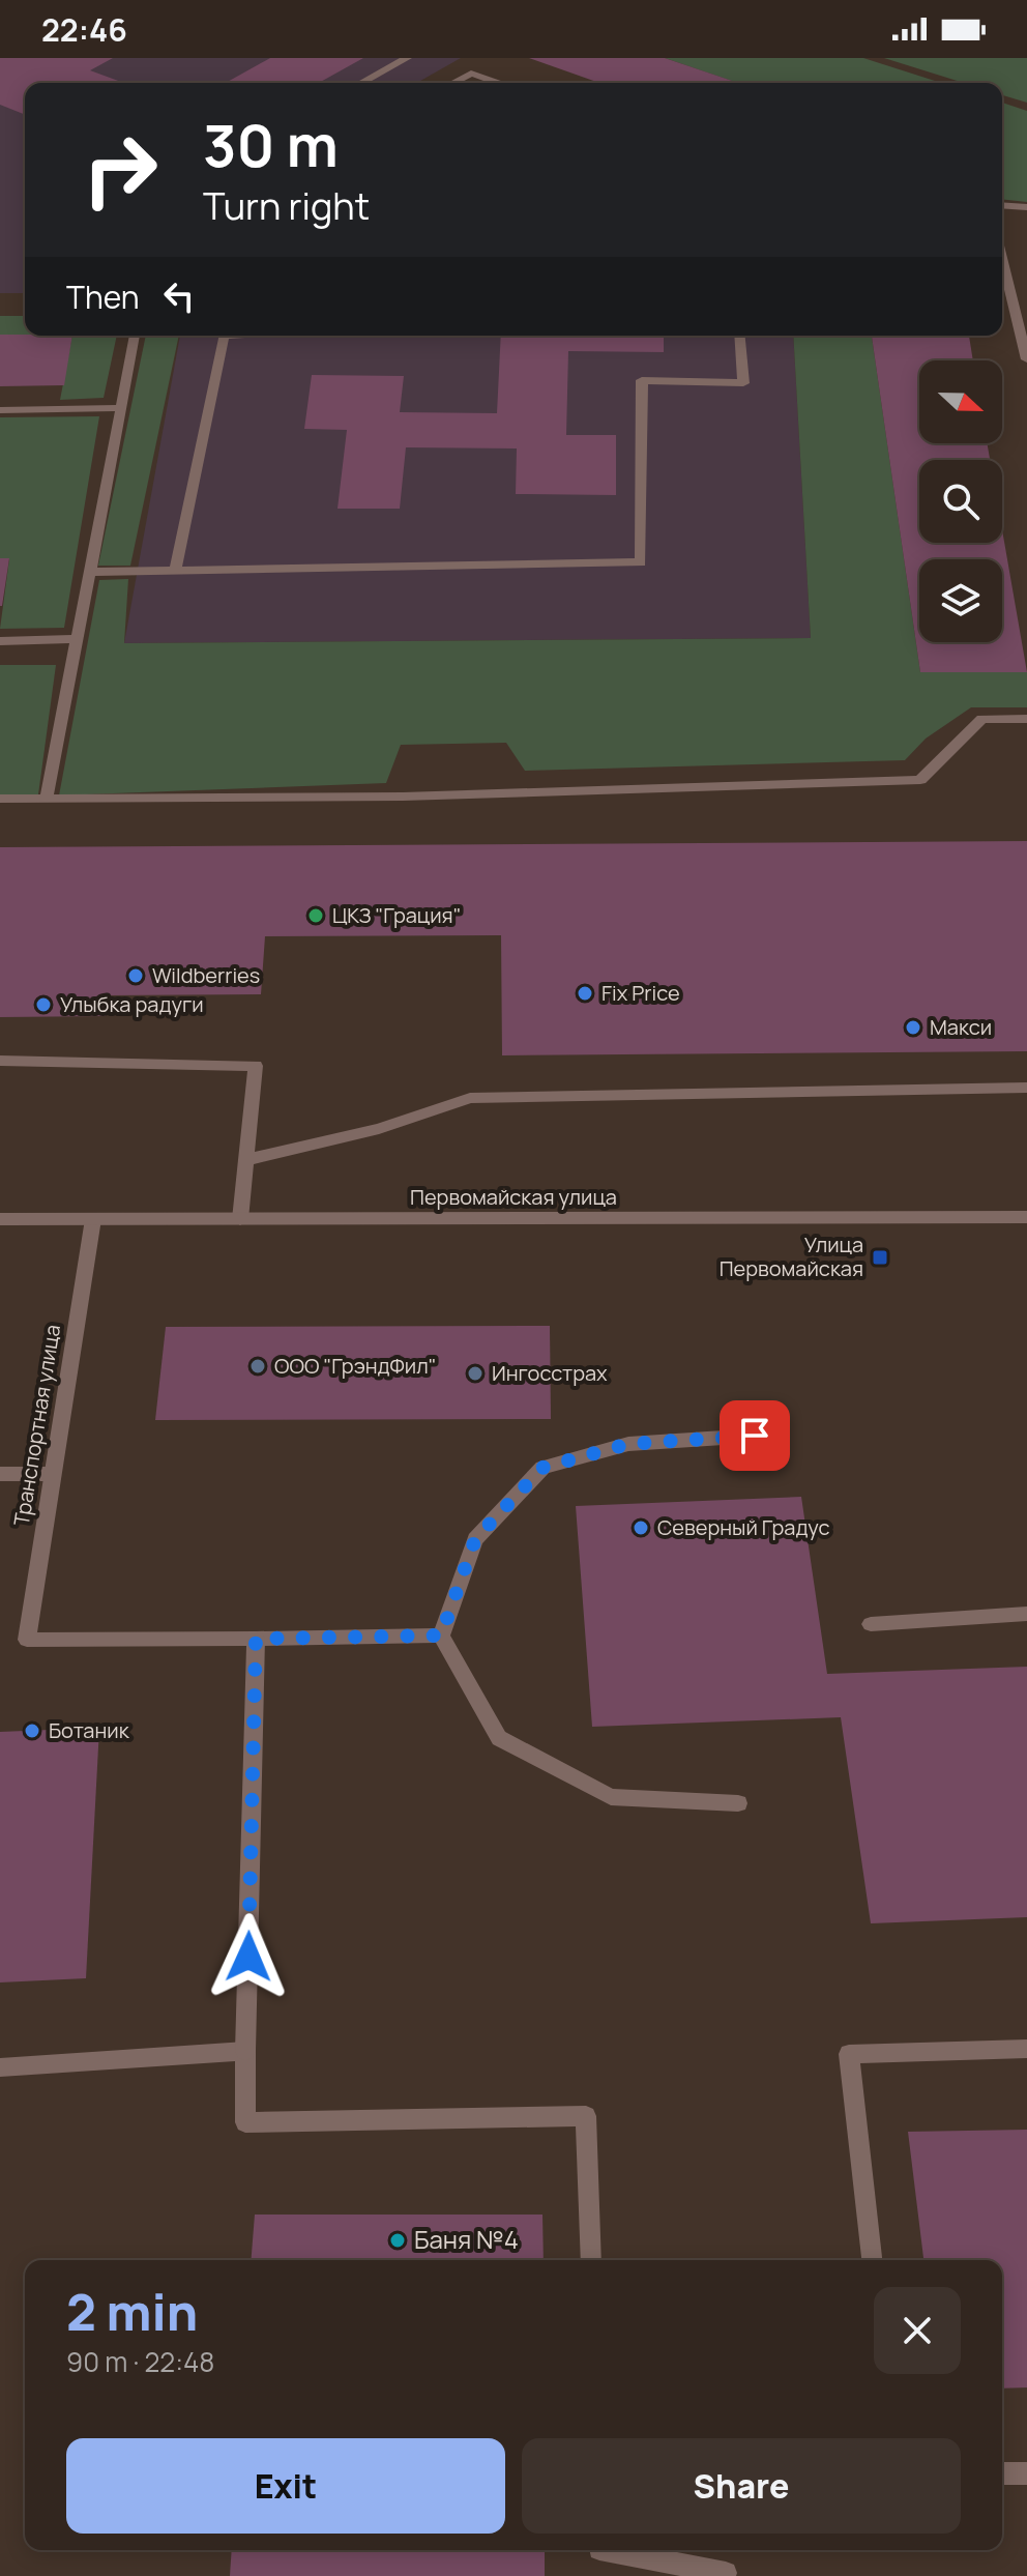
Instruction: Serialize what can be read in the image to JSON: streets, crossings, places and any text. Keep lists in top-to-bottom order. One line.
{"streets":{"street":["Первомайская улица","Транспортная улица"]},"crossings":[["Первомайская улица","Транспортная улица"]],"places":{"other":["ЦКЗ \"Грация\"","Wildberries","Fix Price","Улыбка радуги","Макси","ООО \"ГрэндФил\"","Ингосстрах","Северный Градус","Ботаник","Баня №4"],"transit":["Улица Первомайская"]},"north":"right","page":{"status":"22:46","turn":["30 m","Turn right"],"then":"Then","heading":["2 min","90 m · 22:48"],"buttons":["Exit","Share"]}}
